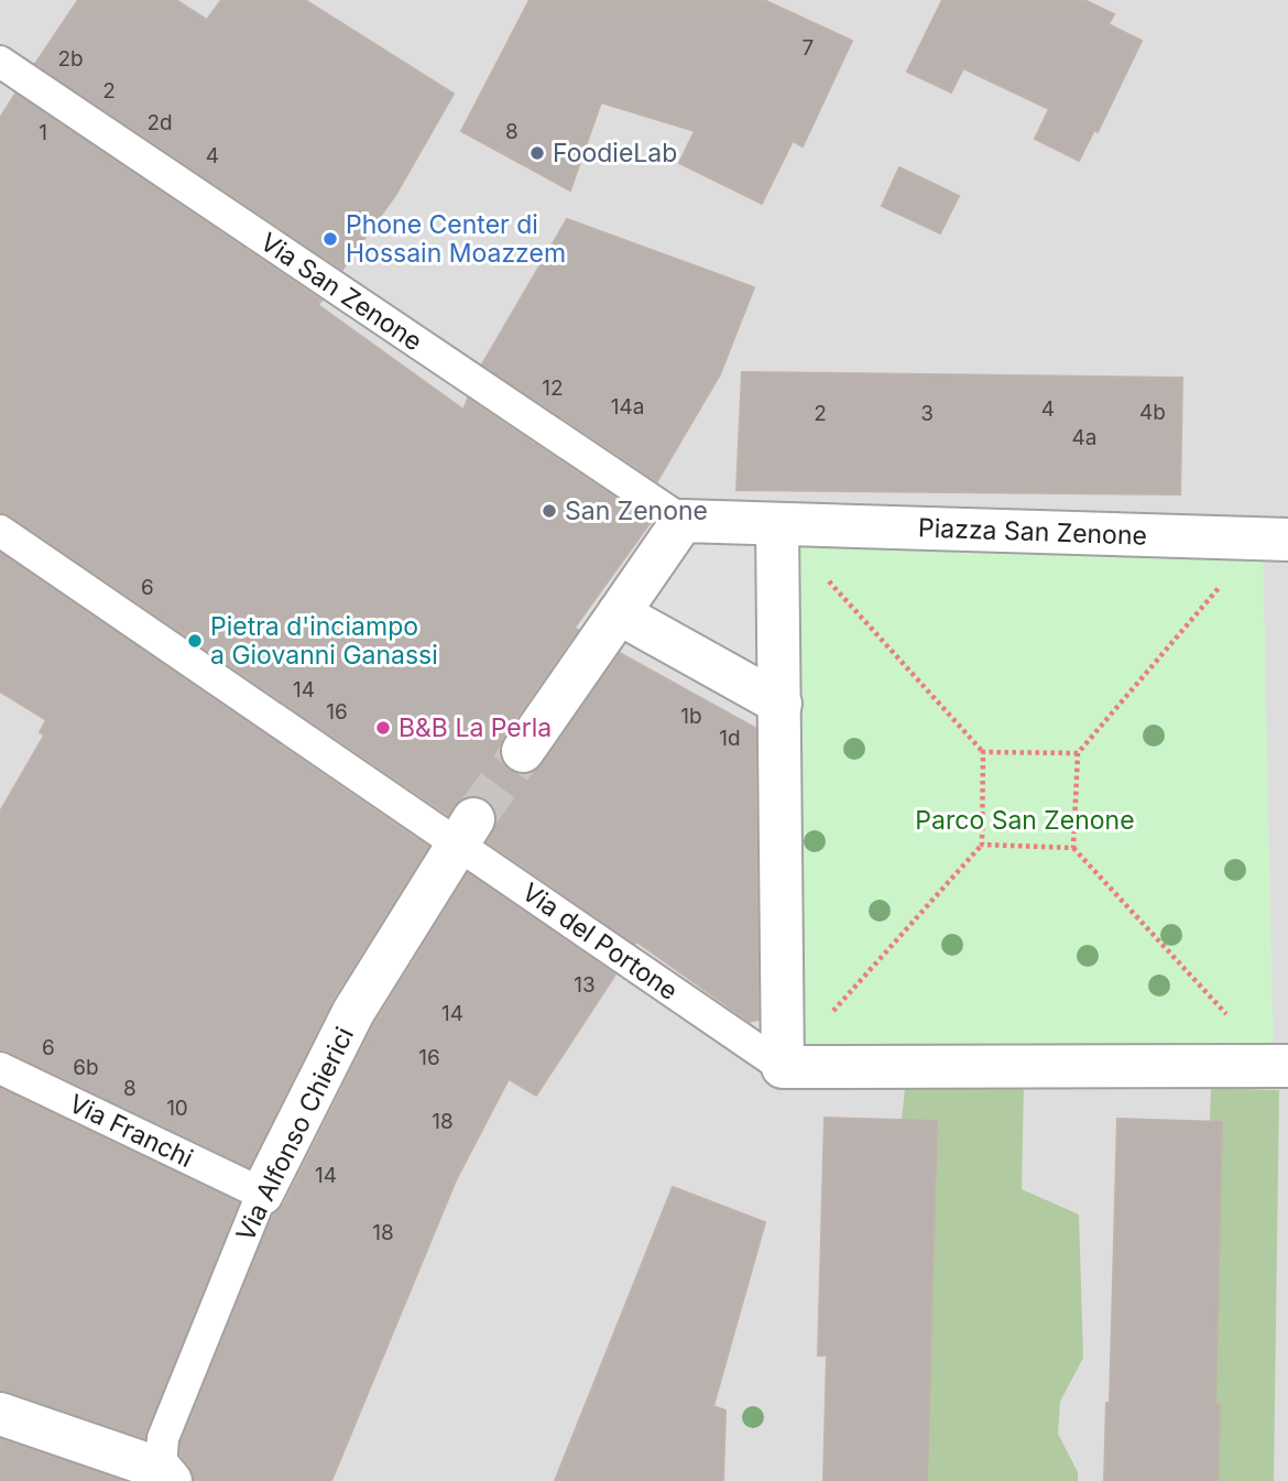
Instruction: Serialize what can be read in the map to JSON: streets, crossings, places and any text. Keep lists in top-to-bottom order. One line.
{"streets":{"street":["Piazza San Zenone","Via Alfonso Chierici"],"lane":["Via San Zenone","Via del Portone","Via Franchi"]},"crossings":[["Via San Zenone","Piazza San Zenone"],["Via del Portone","Via Alfonso Chierici"],["Via Franchi","Via Alfonso Chierici"]],"parks":["Parco San Zenone"],"places":["FoodieLab","Phone Center di Hossain Moazzem","San Zenone","Pietra d'inciampo a Giovanni Ganassi","B&B La Perla"],"house_numbers":["7","2b","2","2d","8","1","4","12","14a","4","4b","2","3","4a","6","14","16","1b","1d","13","14","6","16","6b","8","10","18","14","18"]}
